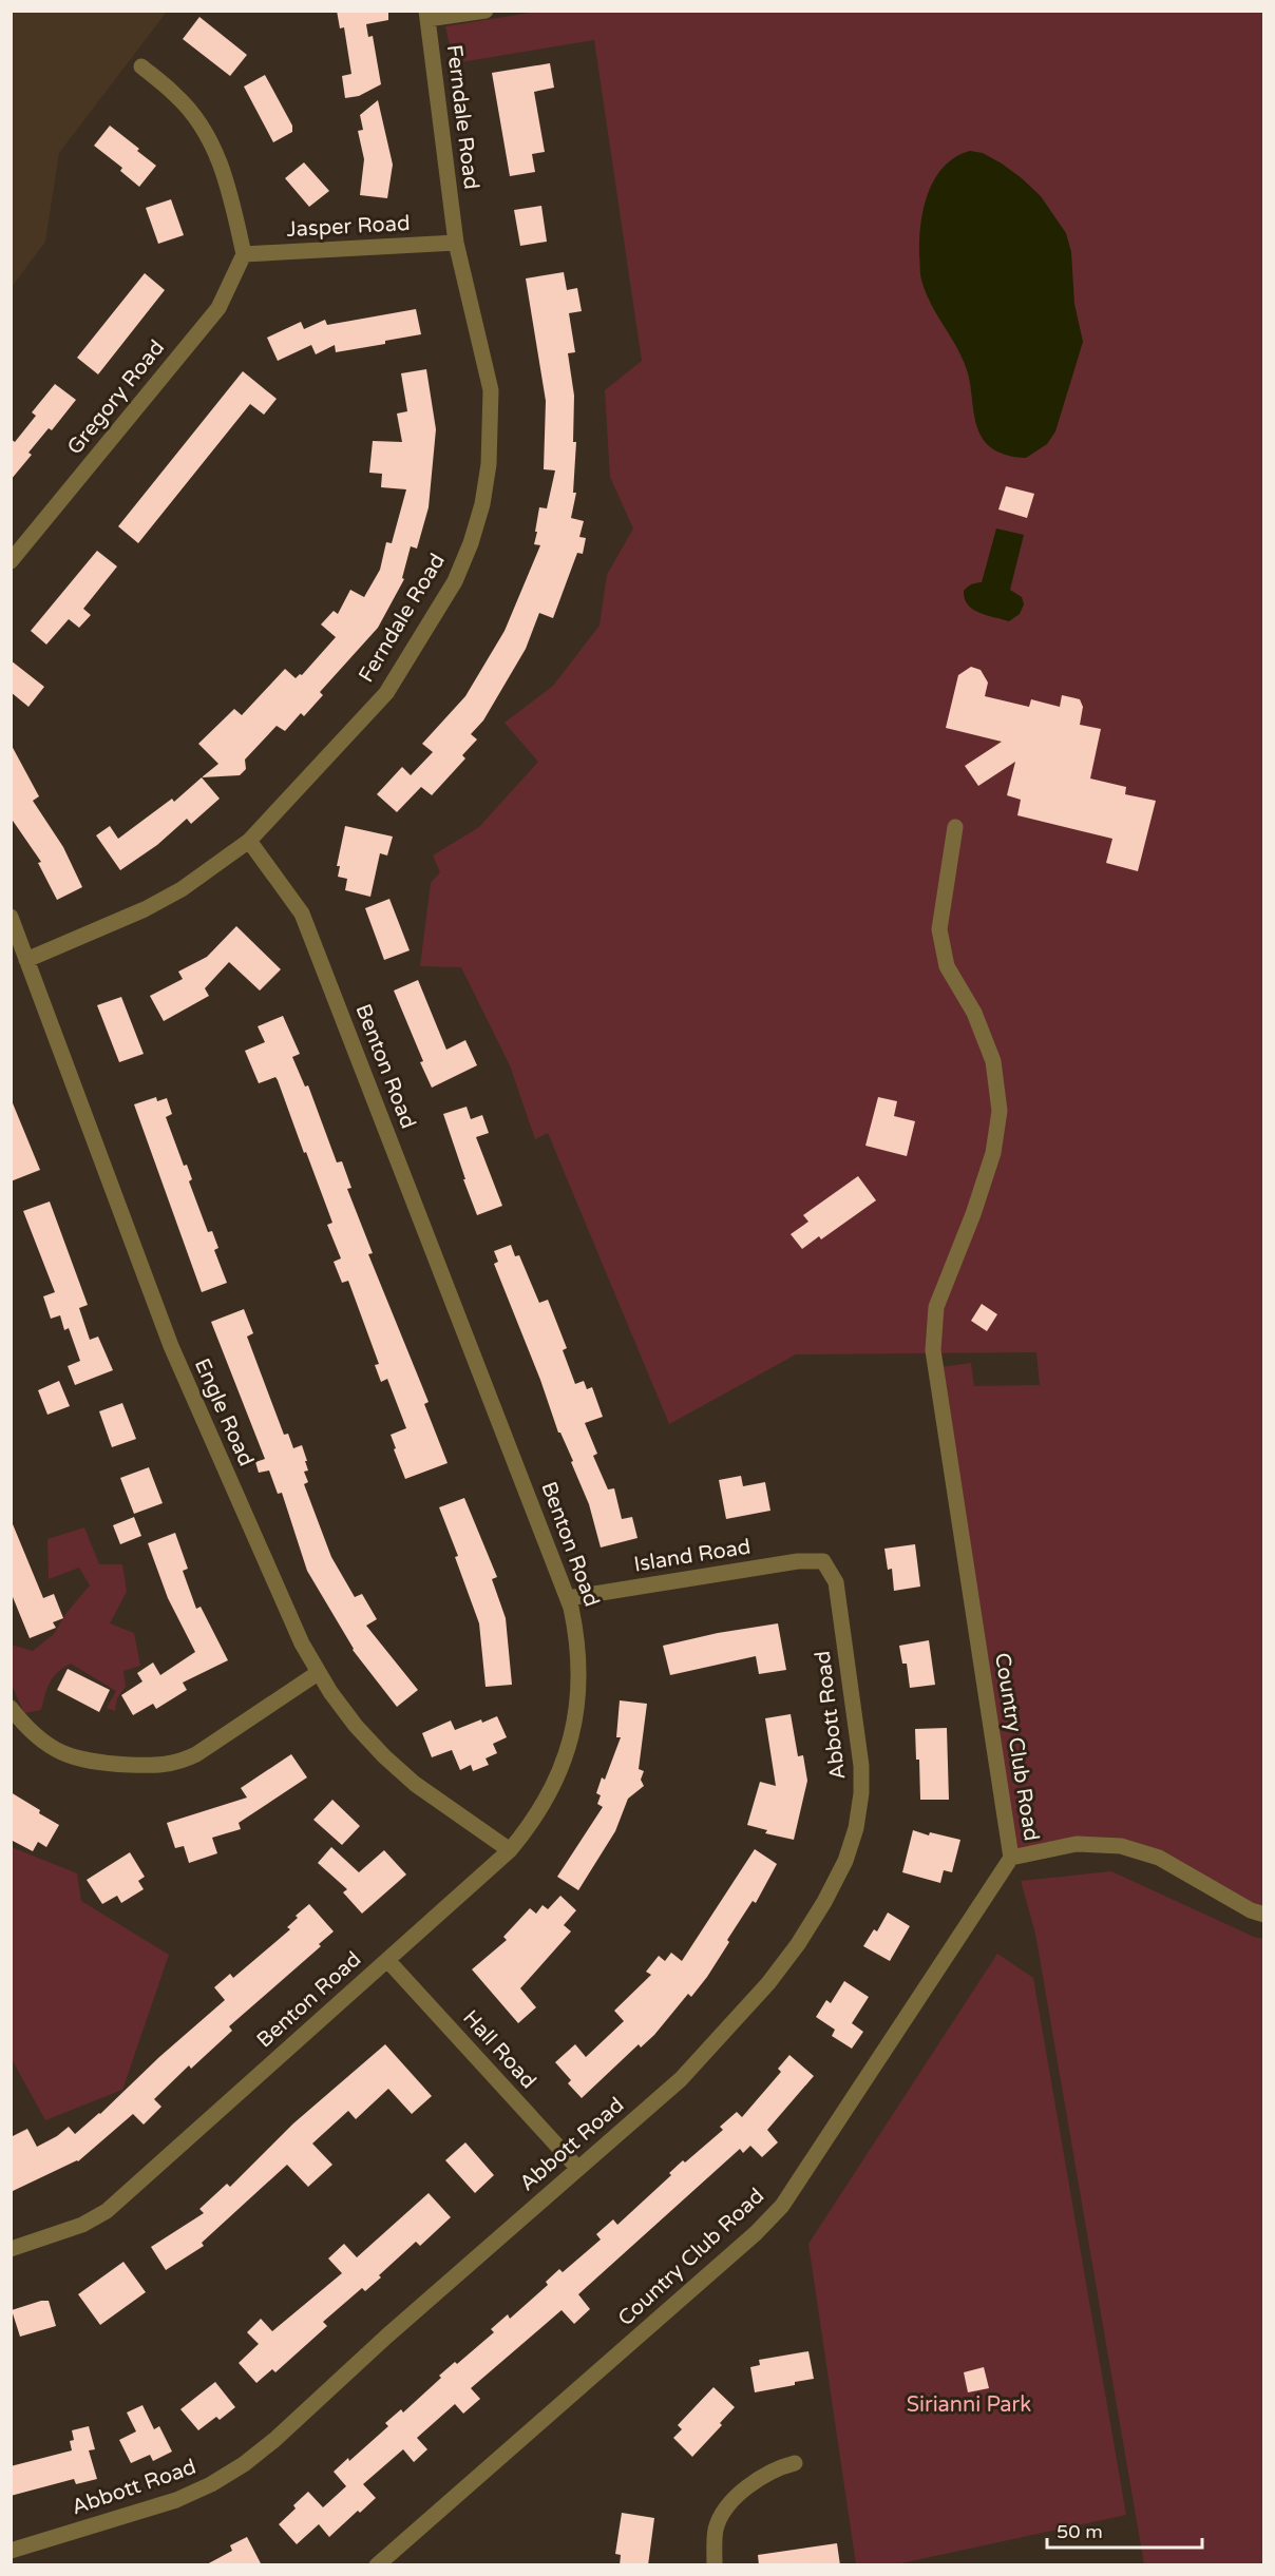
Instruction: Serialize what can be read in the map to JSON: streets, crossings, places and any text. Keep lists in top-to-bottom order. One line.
{"streets":{"street":["Ferndale Road","Jasper Road","Gregory Road","Benton Road","Engle Road","Island Road","Abbott Road","Country Club Road","Hall Road"]},"crossings":[["Ferndale Road","Jasper Road"],["Ferndale Road","Benton Road"],["Ferndale Road","Engle Road"],["Jasper Road","Gregory Road"],["Benton Road","Engle Road"],["Benton Road","Island Road"],["Benton Road","Hall Road"],["Island Road","Abbott Road"],["Abbott Road","Hall Road"]],"parks":["Sirianni Park"],"scale_bar":"50 m"}
